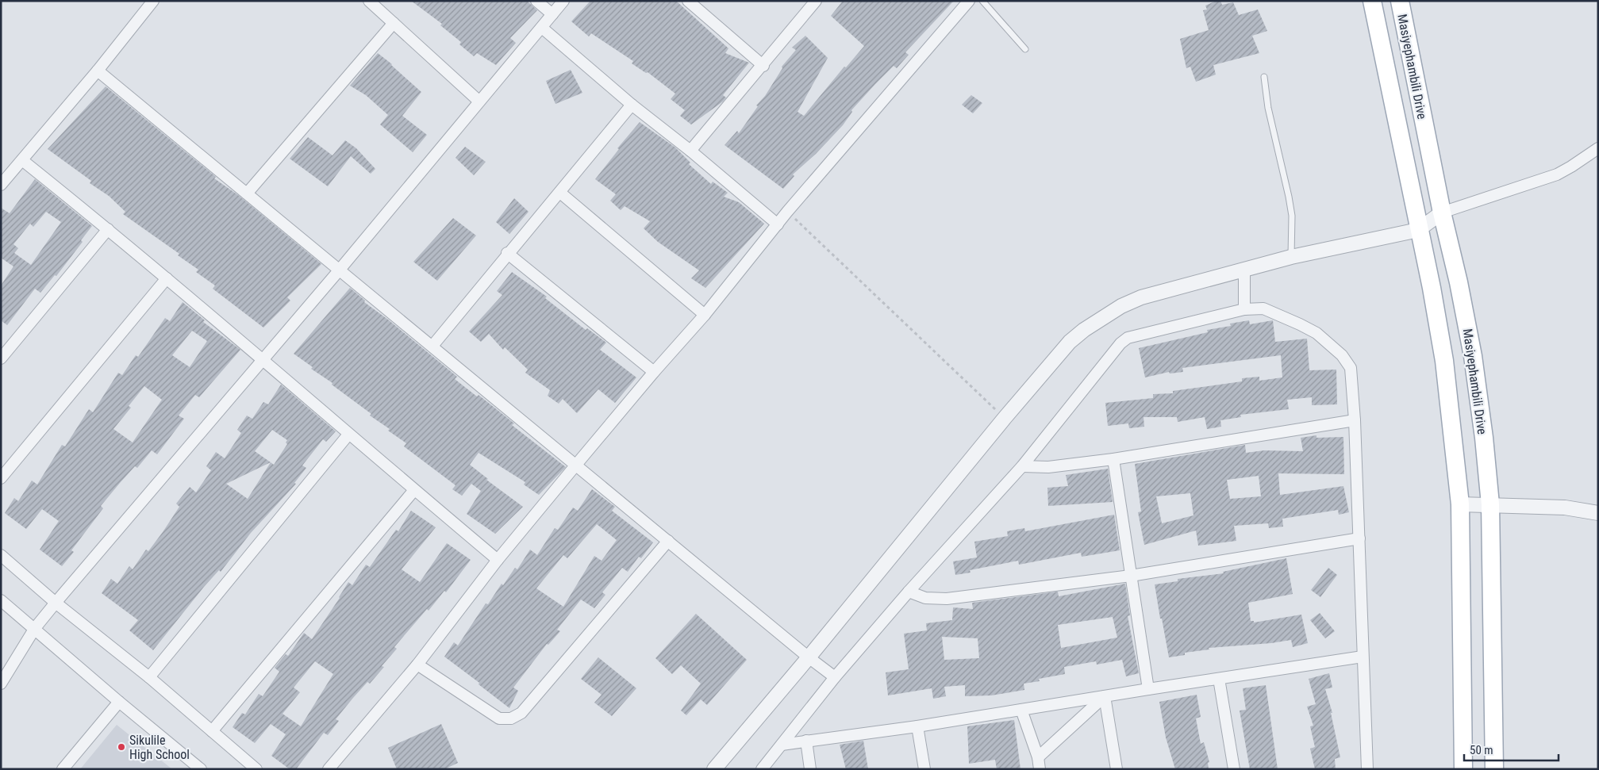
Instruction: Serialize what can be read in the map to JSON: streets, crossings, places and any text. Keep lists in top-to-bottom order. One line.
{"streets":{"main road":["Masiyephambili Drive"]},"places":["Sikulile High School"],"scale_bar":"50 m"}
